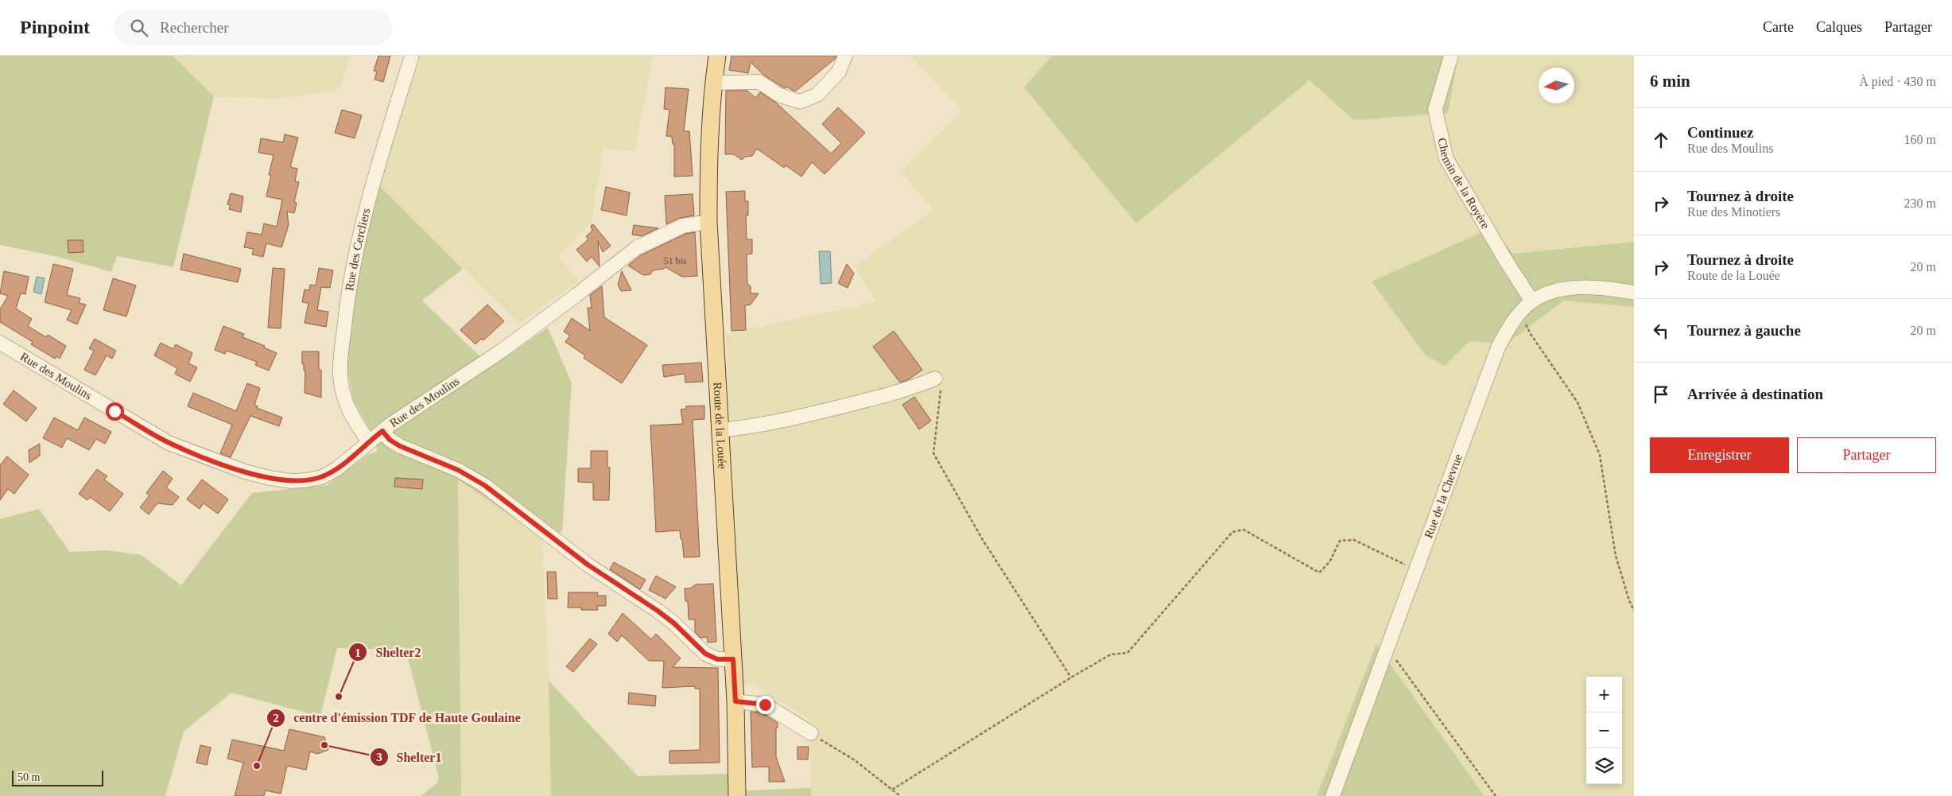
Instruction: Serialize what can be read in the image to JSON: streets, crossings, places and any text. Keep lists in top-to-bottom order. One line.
{"streets":{"main road":["Route de la Louée"],"street":["Chemin de la Royère","Rue des Cercliers","Rue des Moulins","Rue de la Chevrue"]},"crossings":[["Chemin de la Royère","Rue de la Chevrue"],["Rue des Cercliers","Rue des Moulins"],["Rue des Moulins","Route de la Louée"]],"places":["Shelter2","Shelter1","centre d'émission TDF de Haute Goulaine"],"house_numbers":["51 bis"],"scale_bar":"50 m","north":"left","page":{"header":"Pinpoint","search":"Rechercher","nav":["Carte","Calques","Partager"],"heading":["6 min","À pied · 430 m"],"list":[["Continuez","Rue des Moulins","160 m"],["Tournez à droite","Rue des Minotiers","230 m"],["Tournez à droite","Route de la Louée","20 m"],["Tournez à gauche","20 m"],"Arrivée à destination"],"buttons":["Enregistrer","Partager"],"map_buttons":["+","−"],"scale":"50 m"}}
